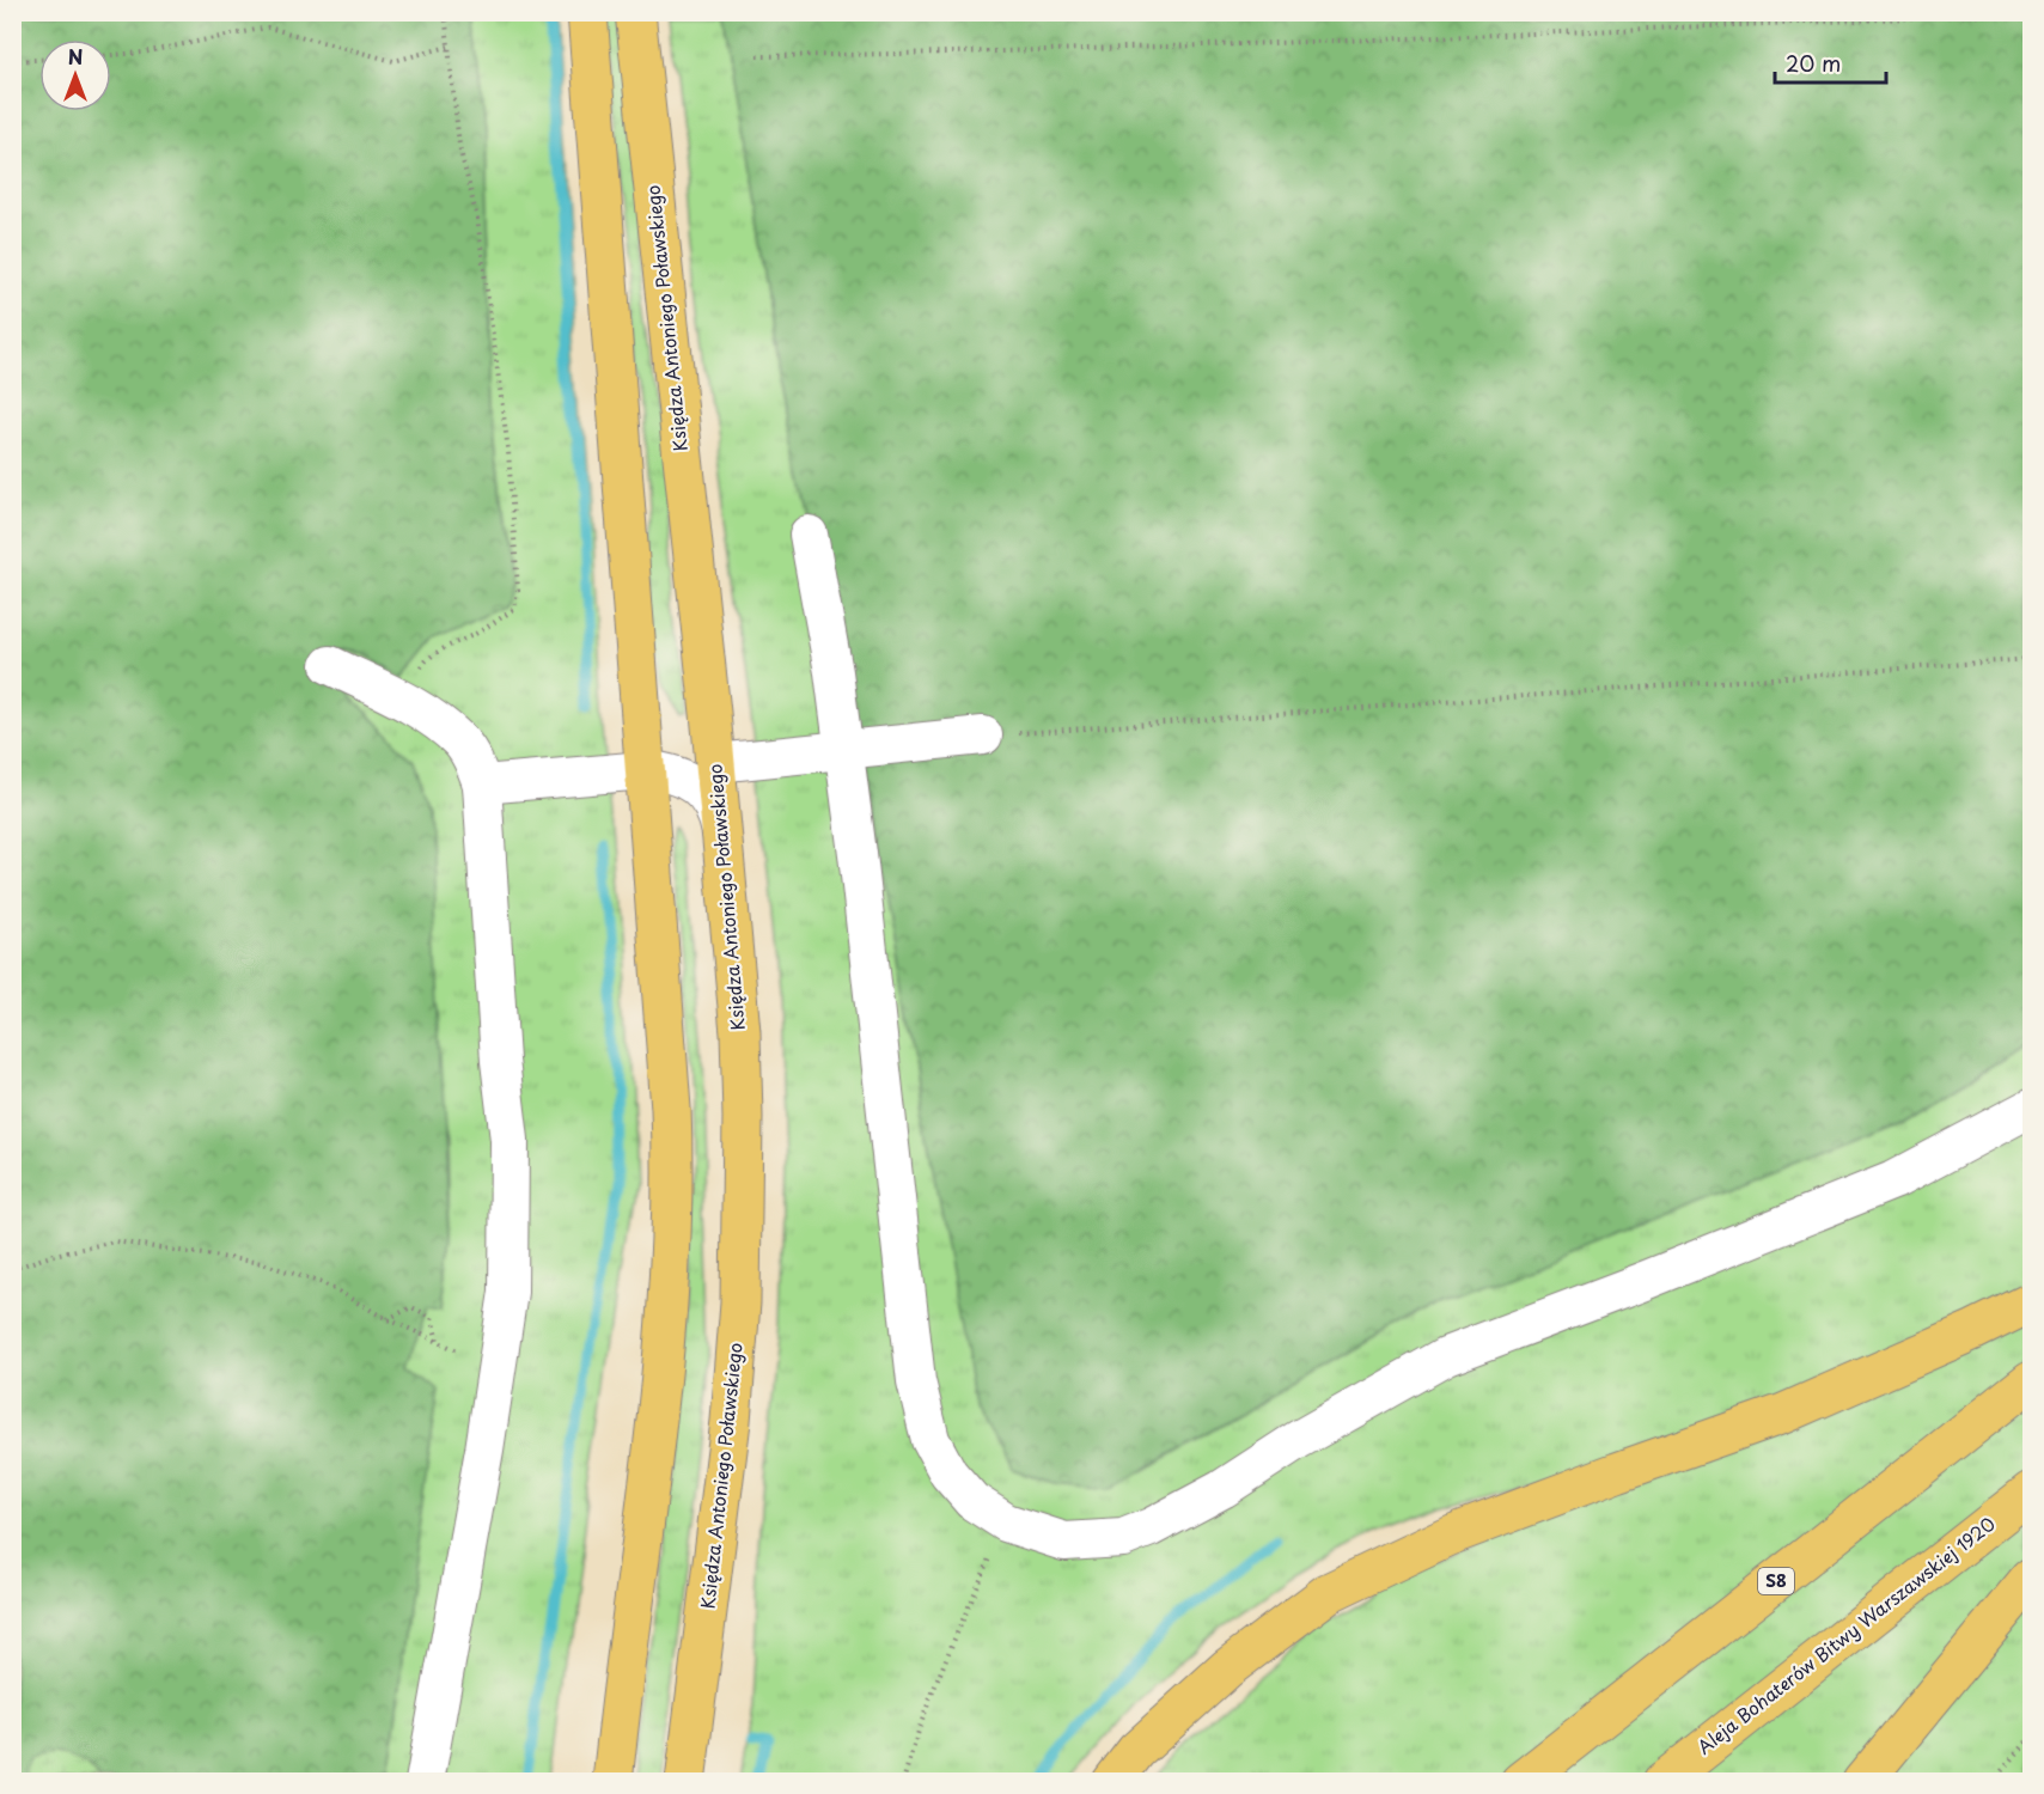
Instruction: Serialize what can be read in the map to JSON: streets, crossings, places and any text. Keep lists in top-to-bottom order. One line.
{"streets":{"main road":["Księdza Antoniego Poławskiego","S8","Aleja Bohaterów Bitwy Warszawskiej 1920"]},"scale_bar":"20 m","north":"top"}
